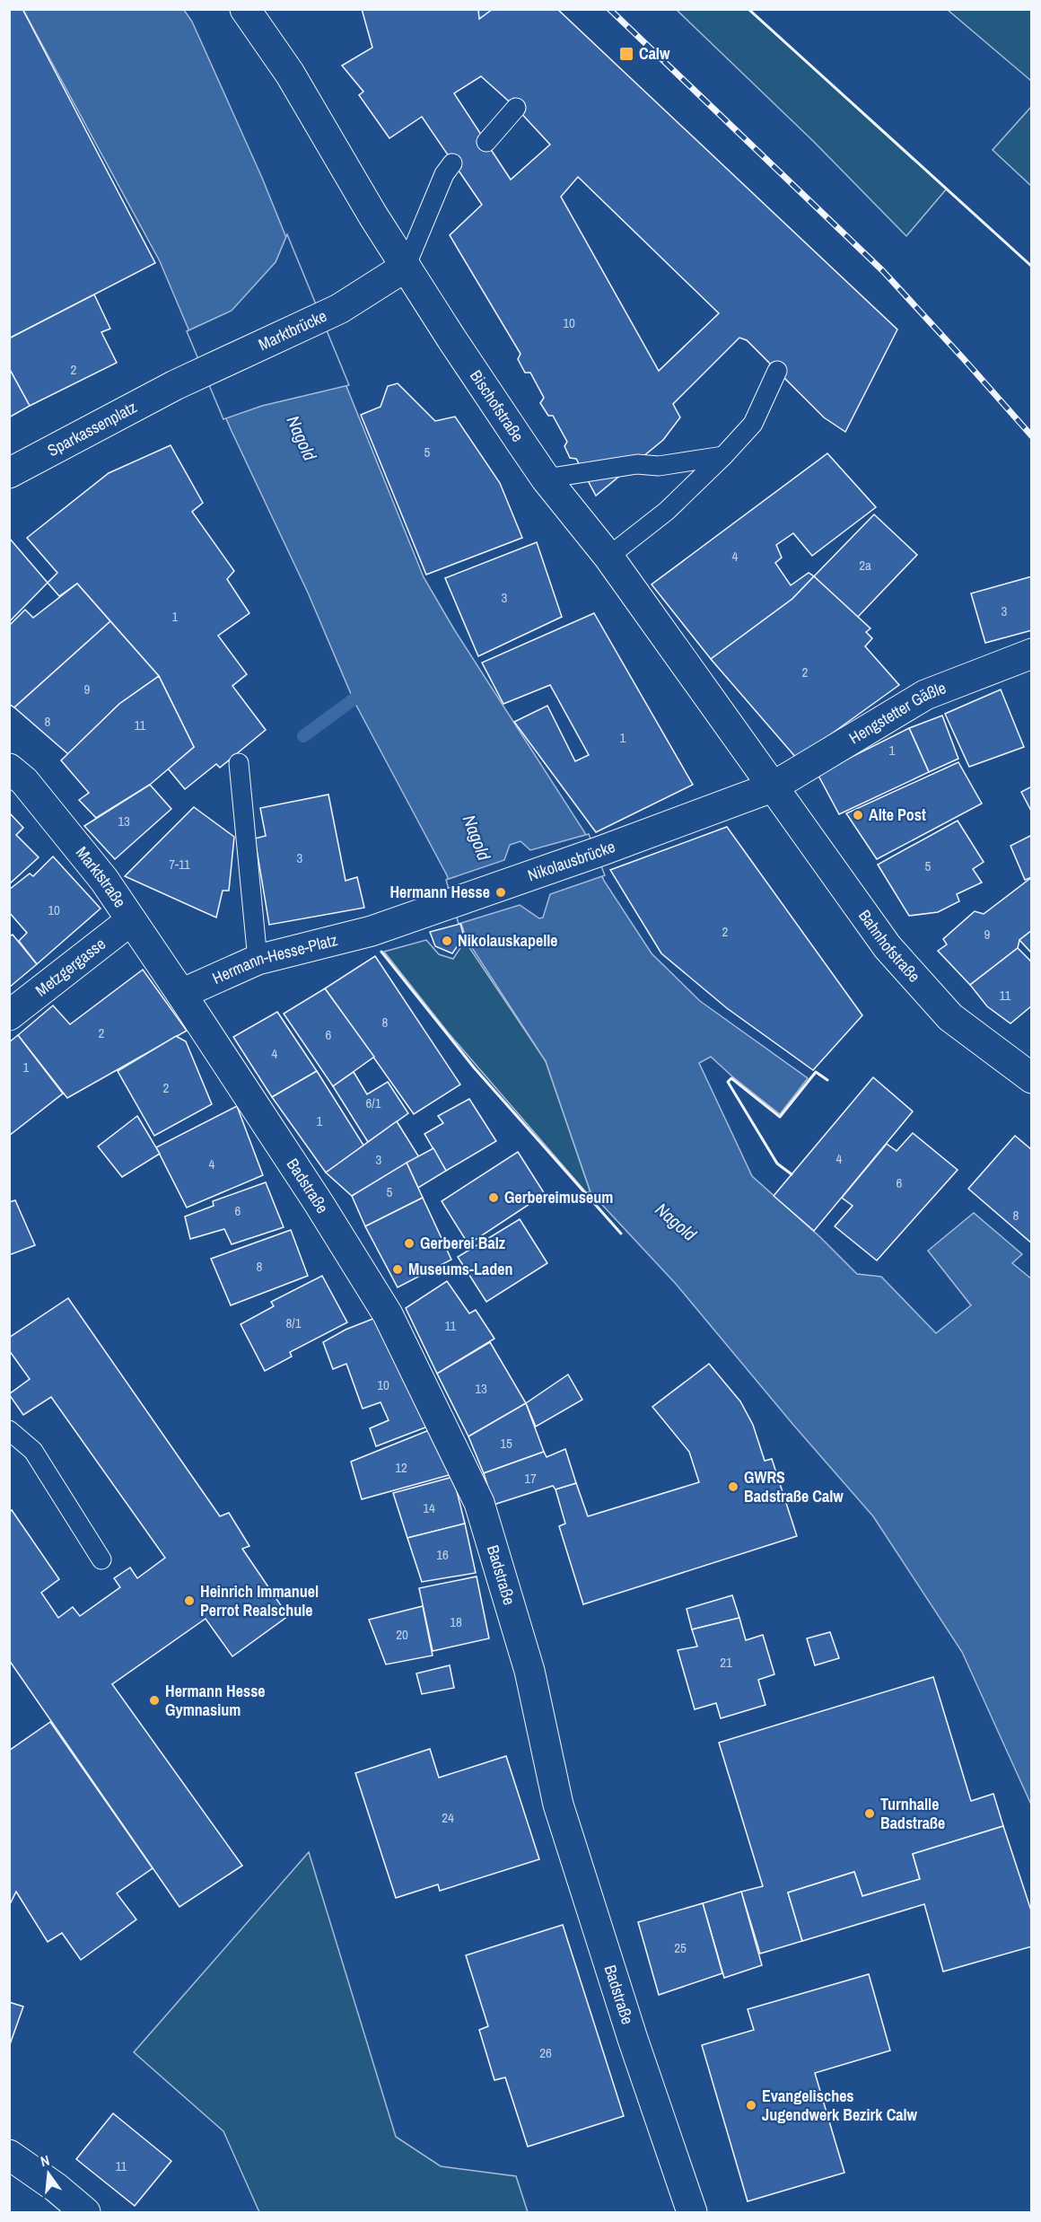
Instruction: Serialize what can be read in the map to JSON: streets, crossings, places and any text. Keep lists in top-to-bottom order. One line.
{"streets":{"street":["Marktbrücke","Bischofstraße","Sparkassenplatz","Hengstetter Gäßle","Nikolausbrücke","Marktstraße","Bahnhofstraße","Hermann-Hesse-Platz","Metzgergasse","Badstraße"]},"crossings":[["Marktbrücke","Bischofstraße"],["Marktbrücke","Sparkassenplatz"],["Bischofstraße","Hengstetter Gäßle"],["Bischofstraße","Nikolausbrücke"],["Bischofstraße","Bahnhofstraße"],["Hengstetter Gäßle","Nikolausbrücke"],["Hengstetter Gäßle","Bahnhofstraße"],["Nikolausbrücke","Bahnhofstraße"],["Nikolausbrücke","Hermann-Hesse-Platz"],["Marktstraße","Hermann-Hesse-Platz"],["Marktstraße","Metzgergasse"],["Marktstraße","Badstraße"],["Hermann-Hesse-Platz","Badstraße"]],"water":["Nagold"],"places":{"transit":["Calw"],"other":["Alte Post","Hermann Hesse","Nikolauskapelle","Gerbereimuseum","Gerberei Balz","Museums-Laden","GWRS Badstraße Calw","Heinrich Immanuel Perrot Realschule","Hermann Hesse Gymnasium","Turnhalle Badstraße","Evangelisches Jugendwerk Bezirk Calw"]},"house_numbers":["10","2","5","4","2a","3","3","1","2","9","8","11","1","1","13","3","7-11","5","10","2","9","11","8","2","6","4","1","2","6/1","1","4","3","4","6","5","6","8","8","8/1","11","10","13","15","12","17","14","16","18","20","21","24","25","26","11"],"north":"top"}
